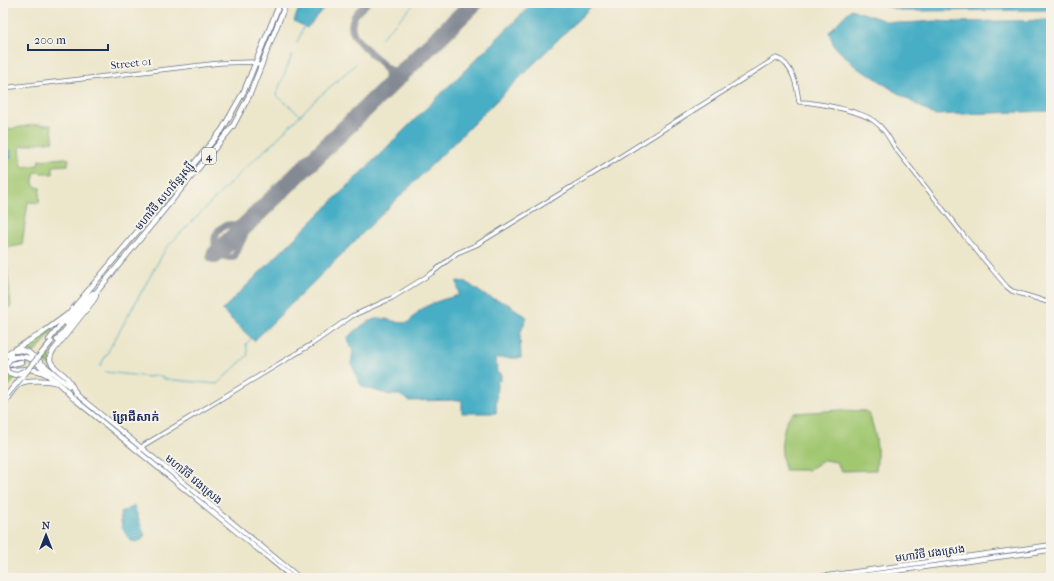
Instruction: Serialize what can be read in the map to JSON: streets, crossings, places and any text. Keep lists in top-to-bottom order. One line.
{"streets":{"highway":["4","មហាវិថី សហព័ន្ធរុស្ស៊ី"],"main road":["មហាវិថី វេងស្រេង"],"street":["Street 01"]},"crossings":[["Street 01","មហាវិថី សហព័ន្ធរុស្ស៊ី"]],"districts":["ព្រែជីសាក់"],"scale_bar":"200 m","north":"top"}
